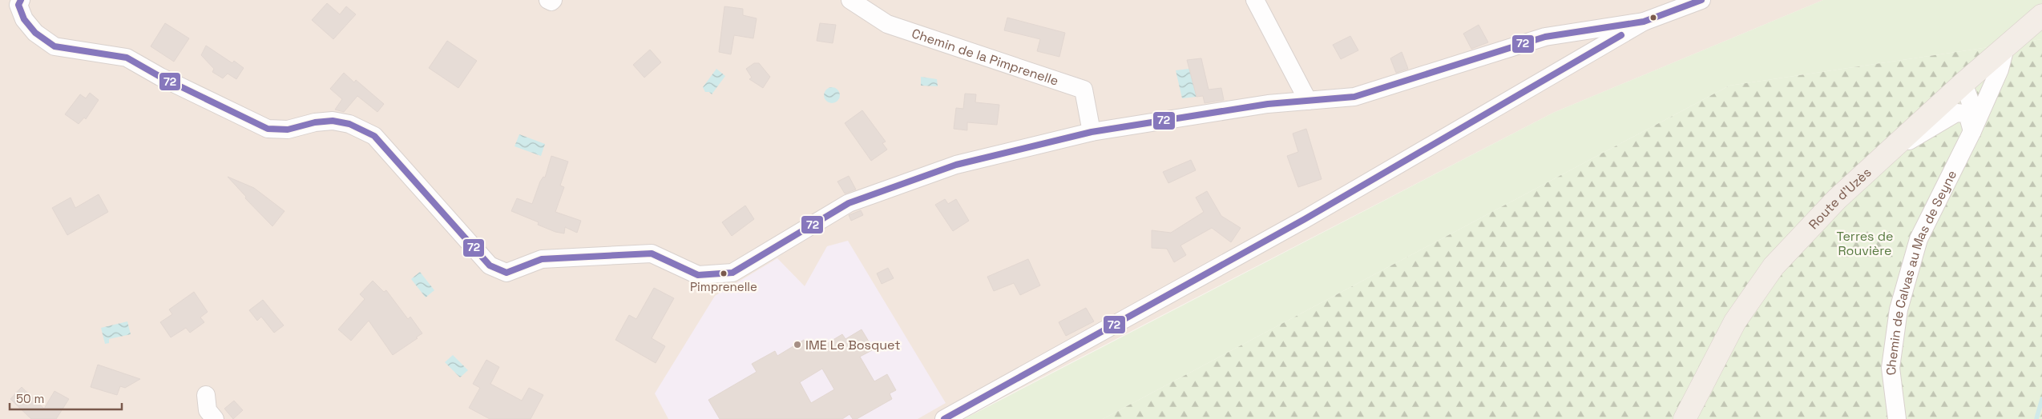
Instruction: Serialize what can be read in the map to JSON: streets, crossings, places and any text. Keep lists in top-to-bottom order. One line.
{"streets":{"main road":["Route d'Uzès"],"street":["Chemin de la Pimprenelle","Chemin de Calvas au Mas de Seyne"]},"crossings":[["Route d'Uzès","Chemin de Calvas au Mas de Seyne"]],"parks":["Terres de Rouvière"],"places":["Pimprenelle","IME Le Bosquet"],"lines":["transit line 72"],"scale_bar":"50 m"}
